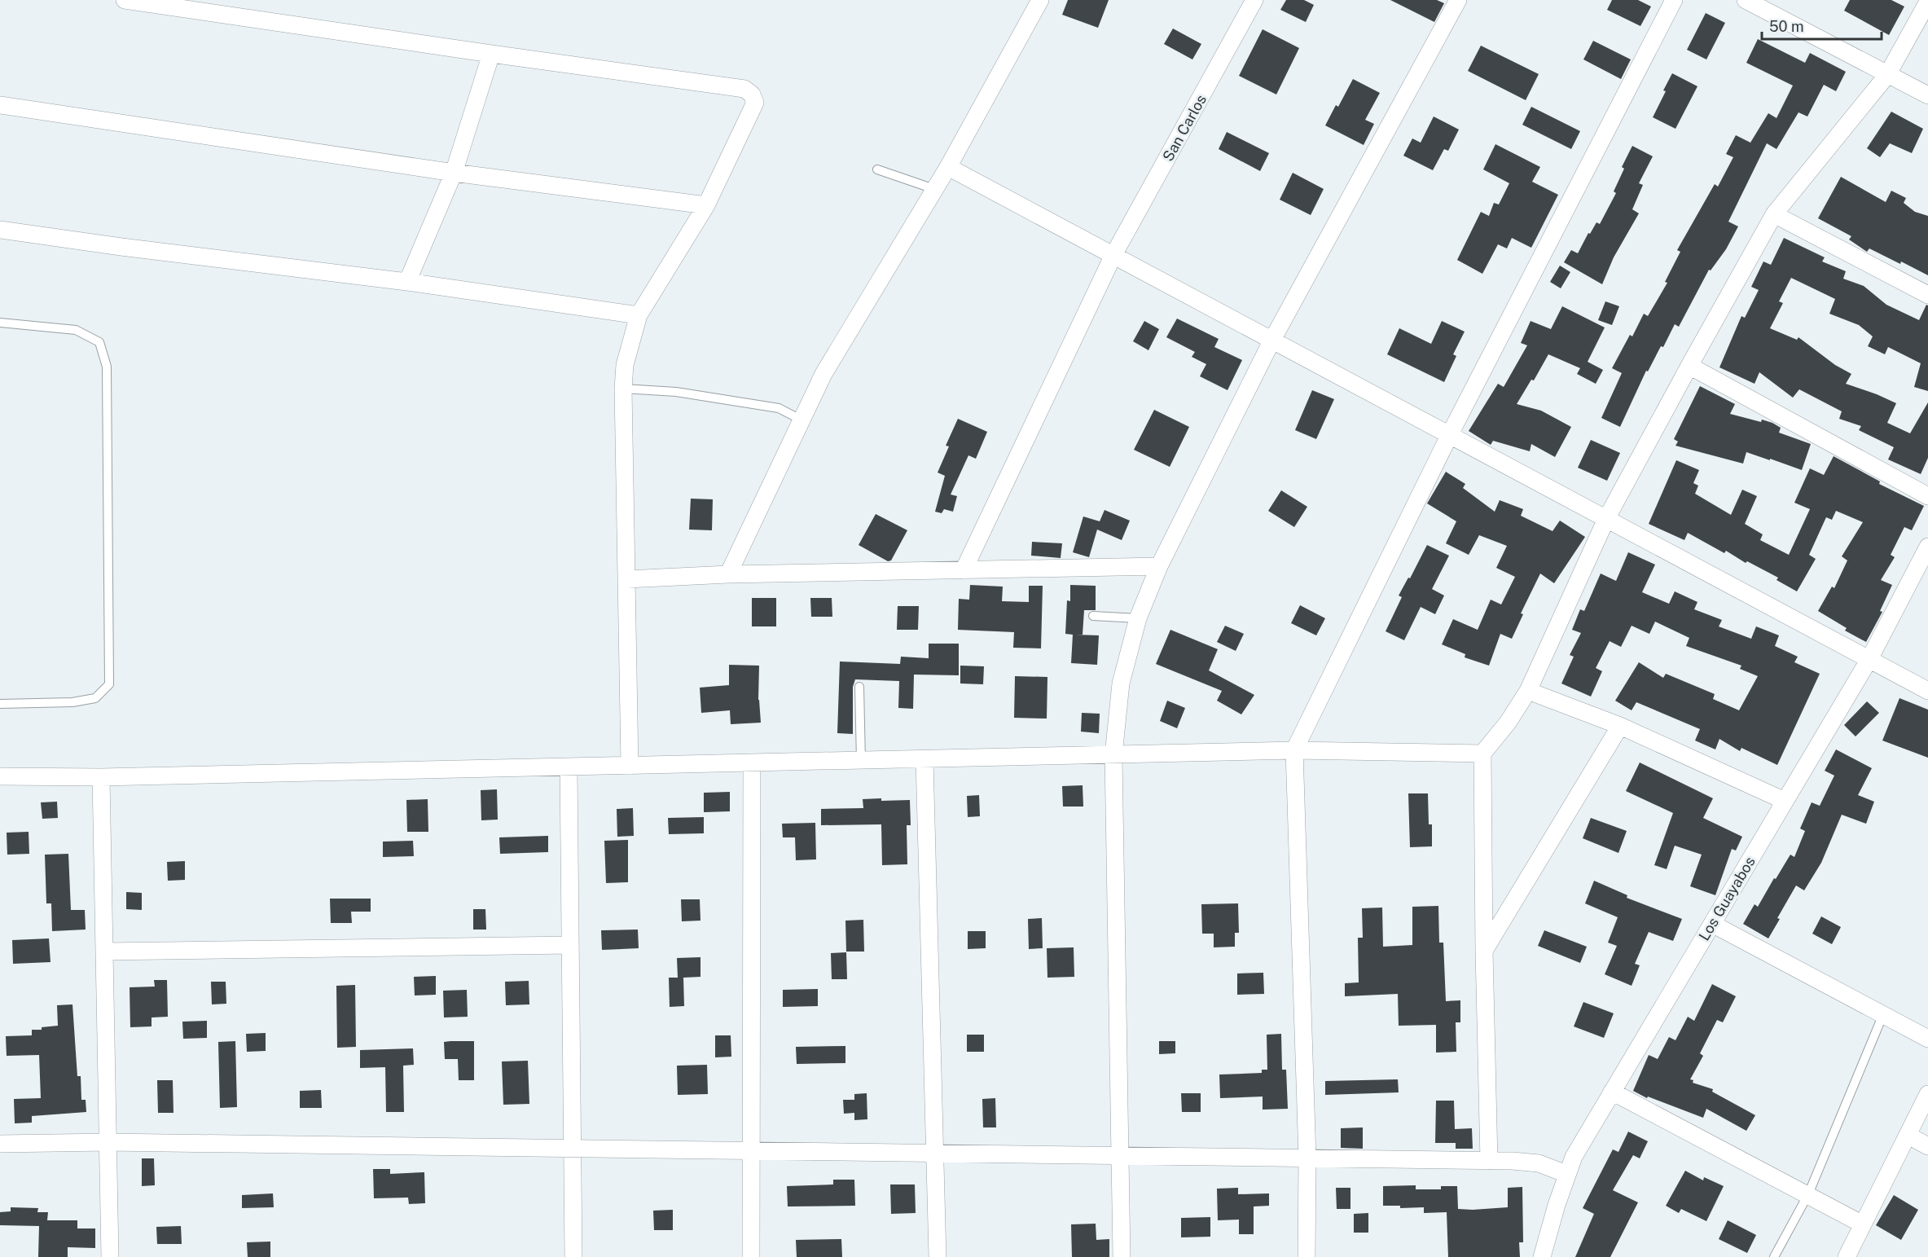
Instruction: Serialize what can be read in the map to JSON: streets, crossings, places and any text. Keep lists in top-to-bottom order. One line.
{"streets":{"street":["San Carlos","Los Guayabos"]},"scale_bar":"50 m"}
